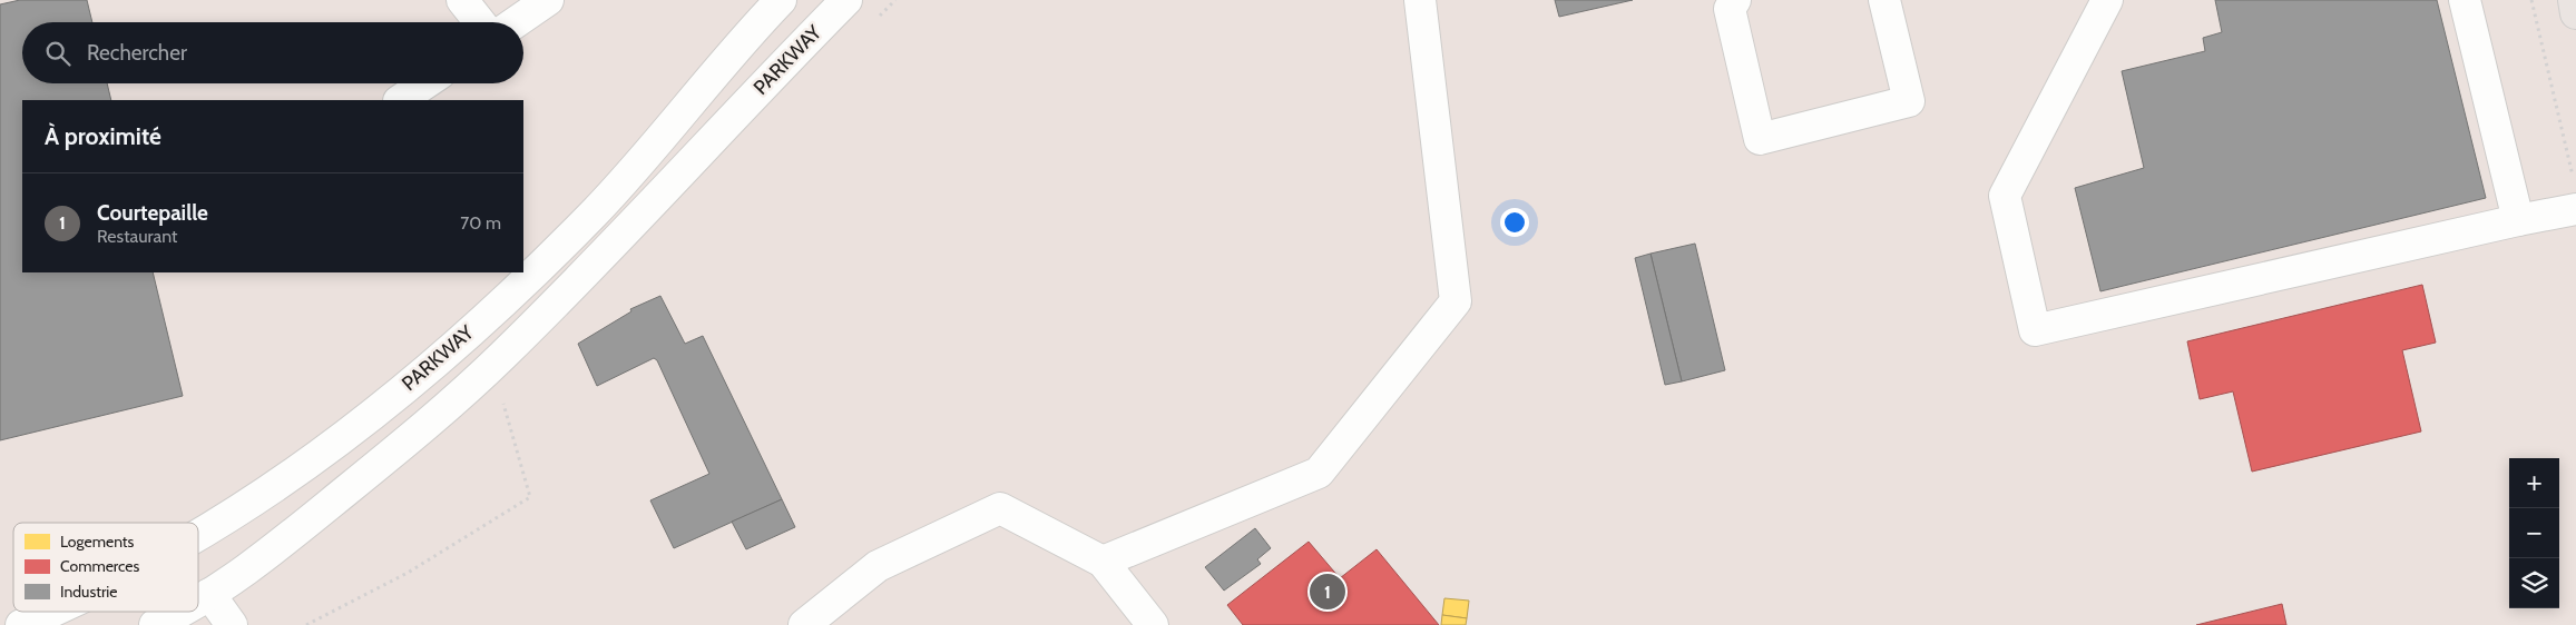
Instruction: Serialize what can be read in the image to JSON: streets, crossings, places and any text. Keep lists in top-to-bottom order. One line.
{"streets":{"street":["PARKWAY"]},"legend":["Logements","Commerces","Industrie"],"page":{"search":"Rechercher","heading":"À proximité","list":[{"mark":"1","name":"Courtepaille","note":"Restaurant","value":"70 m"}],"map_buttons":["+","−"],"pins":"1"}}
